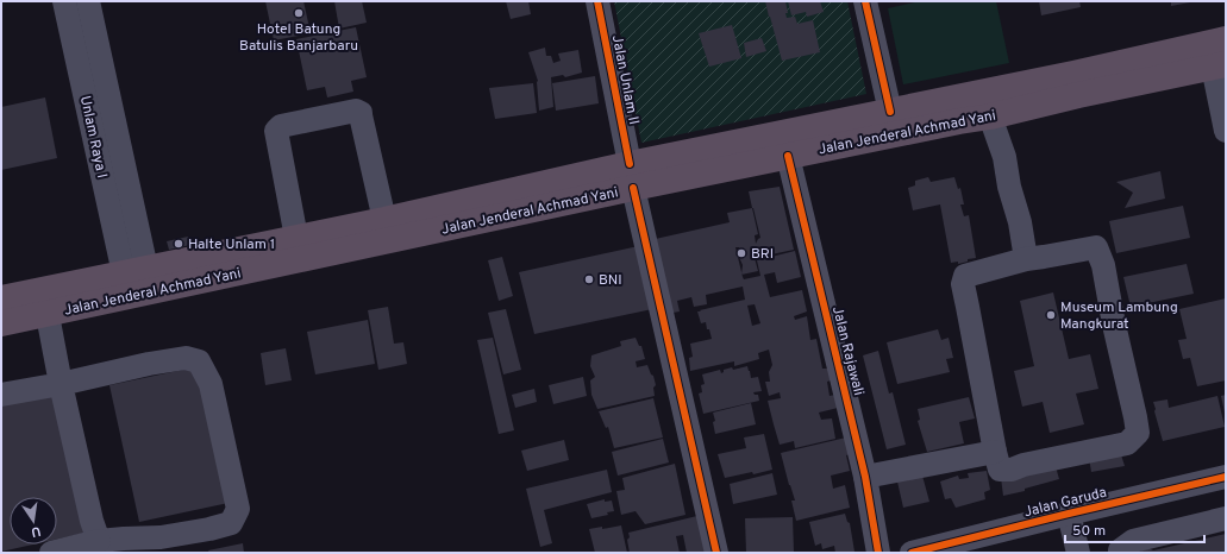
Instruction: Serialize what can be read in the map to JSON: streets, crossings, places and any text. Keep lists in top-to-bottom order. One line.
{"streets":{"highway":["Jalan Jenderal Achmad Yani"],"street":["Jalan Unlam II","Unlam Raya I","Jalan Rajawali","Jalan Garuda"]},"crossings":[["Jalan Unlam II","Jalan Jenderal Achmad Yani"],["Jalan Jenderal Achmad Yani","Unlam Raya I"],["Jalan Jenderal Achmad Yani","Jalan Rajawali"]],"places":["Hotel Batung Batulis Banjarbaru","Halte Unlam 1","BRI","BNI","Museum Lambung Mangkurat"],"scale_bar":"50 m","north":"bottom"}
